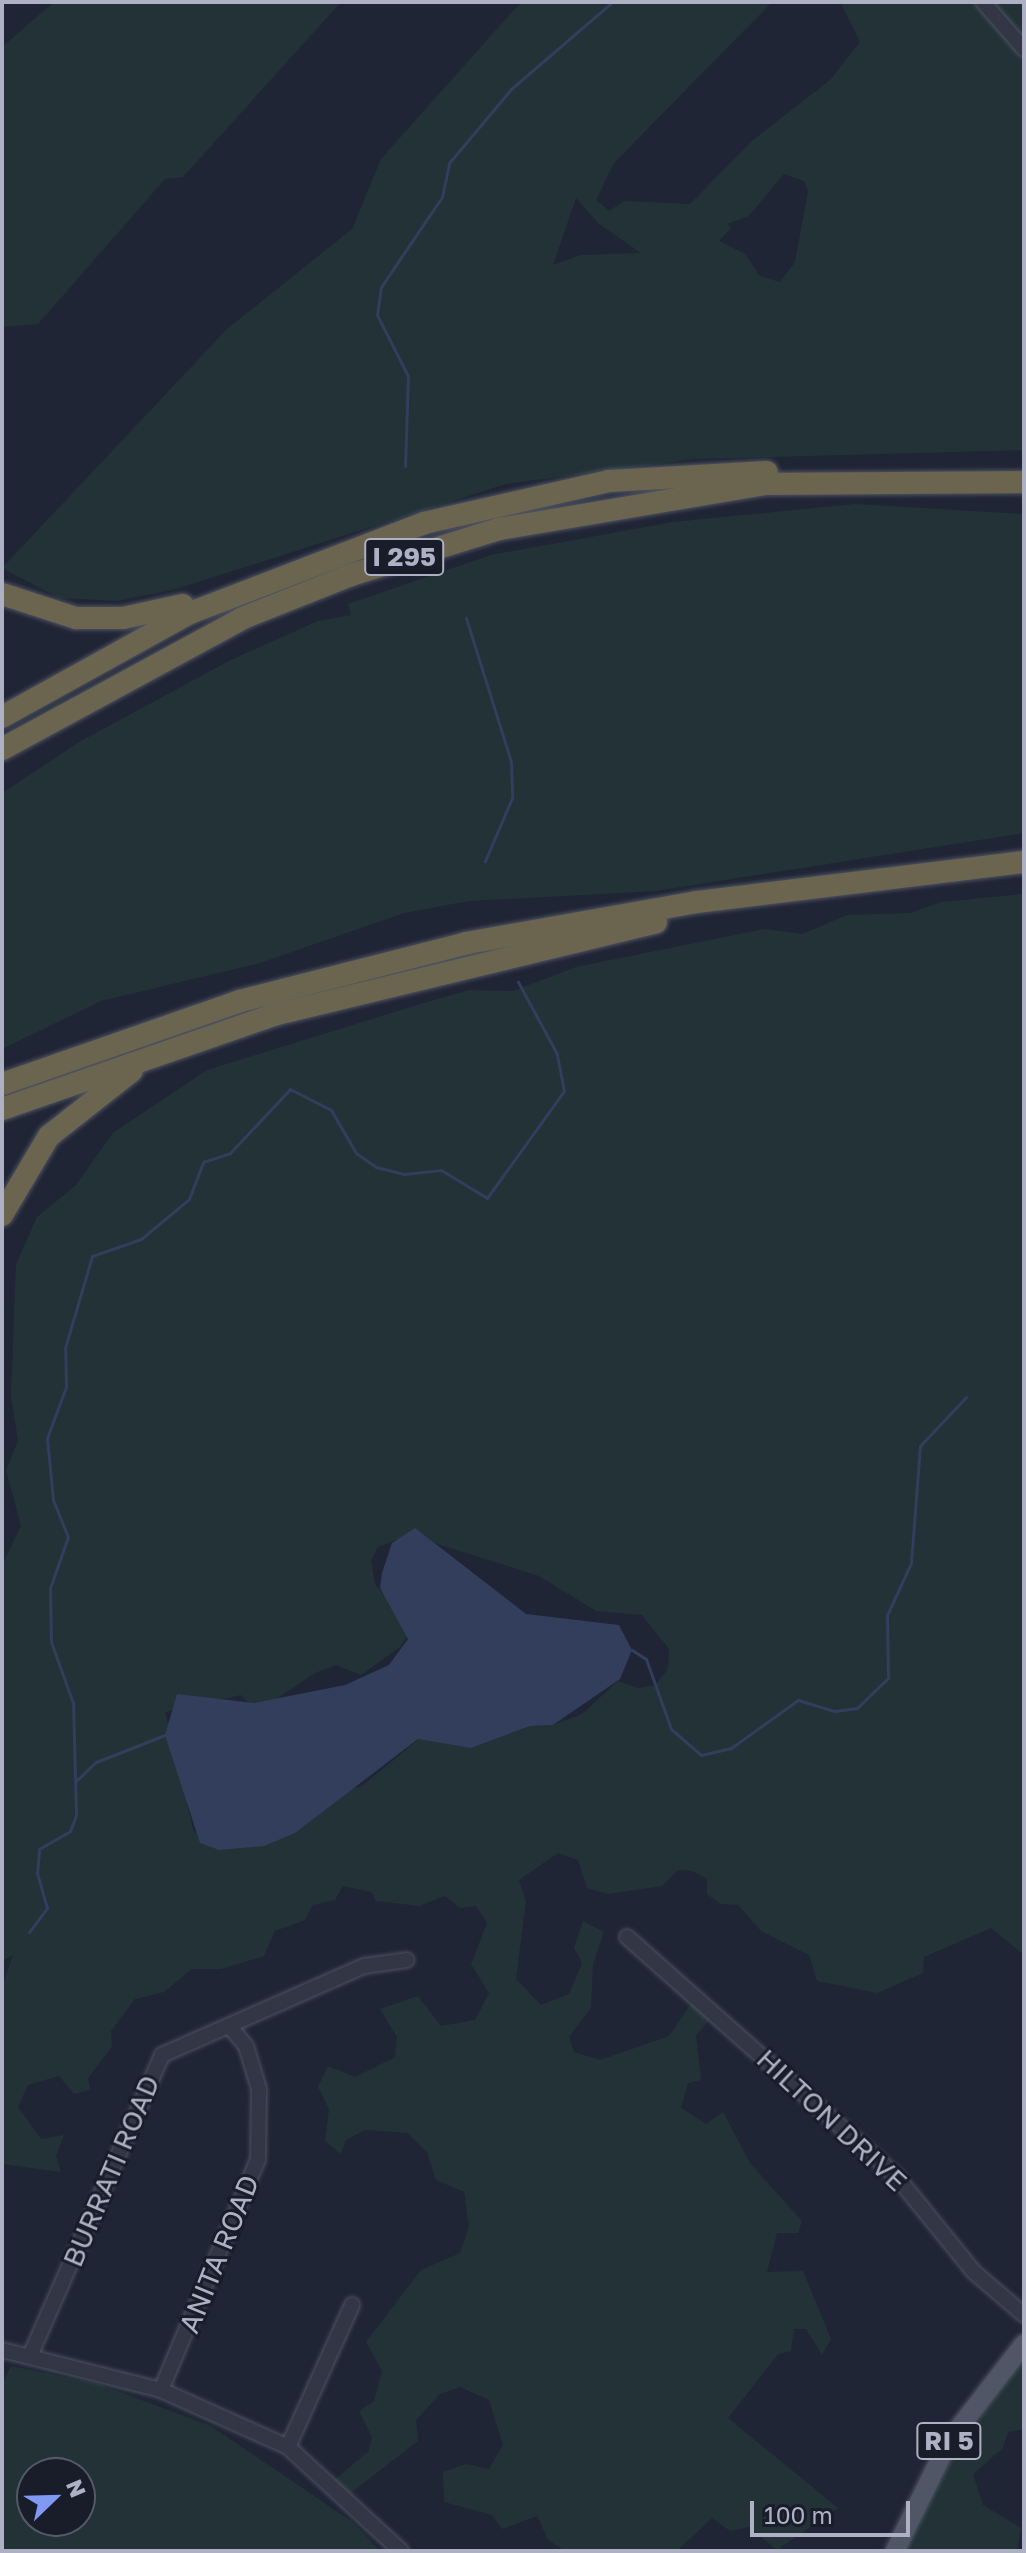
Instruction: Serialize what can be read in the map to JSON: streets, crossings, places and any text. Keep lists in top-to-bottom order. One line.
{"streets":{"highway":["I 295"],"main road":["RI 5"],"street":["HILTON DRIVE","BURRATI ROAD","ANITA ROAD"]},"crossings":[["BURRATI ROAD","ANITA ROAD"]],"scale_bar":"100 m","north":"top right"}
